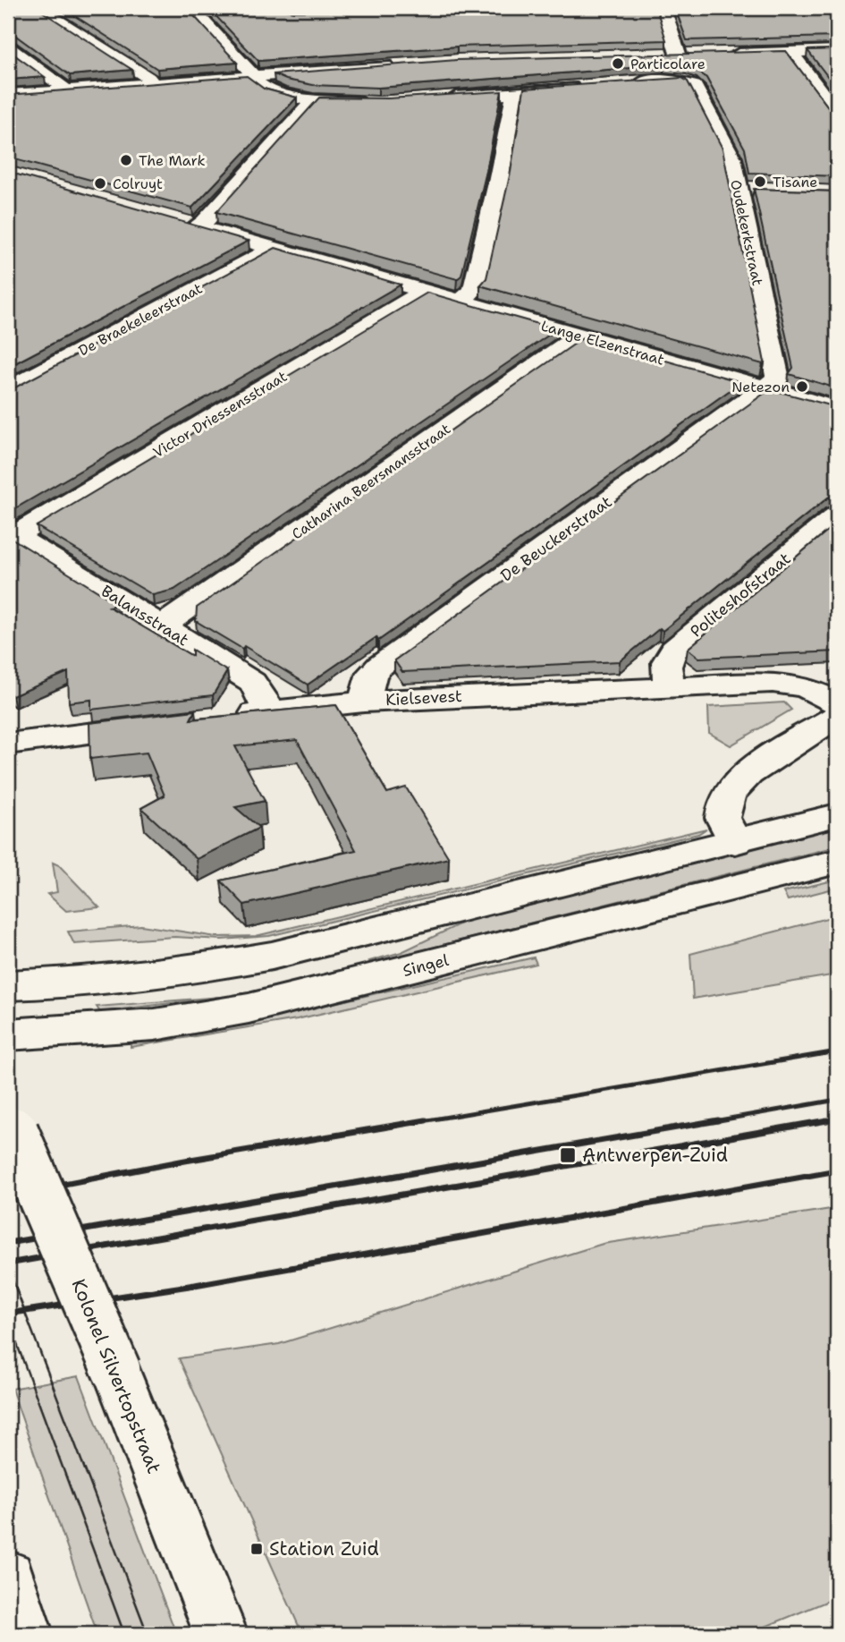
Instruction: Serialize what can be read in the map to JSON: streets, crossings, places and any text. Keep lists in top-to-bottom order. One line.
{"streets":{"street":["Oudekerkstraat","De Braekeleerstraat","Lange Elzenstraat","Victor Driessensstraat","Catharina Beersmansstraat","De Beuckerstraat","Politeshofstraat","Balansstraat","Kielsevest","Singel","Kolonel Silvertopstraat"]},"crossings":[["Oudekerkstraat","Lange Elzenstraat"],["Oudekerkstraat","De Beuckerstraat"],["De Braekeleerstraat","Lange Elzenstraat"],["Lange Elzenstraat","Victor Driessensstraat"],["Lange Elzenstraat","Catharina Beersmansstraat"],["Lange Elzenstraat","De Beuckerstraat"],["Victor Driessensstraat","Balansstraat"],["Catharina Beersmansstraat","Balansstraat"],["De Beuckerstraat","Kielsevest"],["Politeshofstraat","Kielsevest"],["Balansstraat","Kielsevest"]],"places":{"other":["Particolare","The Mark","Tisane","Colruyt","Netezon"],"transit":["Antwerpen-Zuid","Station Zuid"]}}
